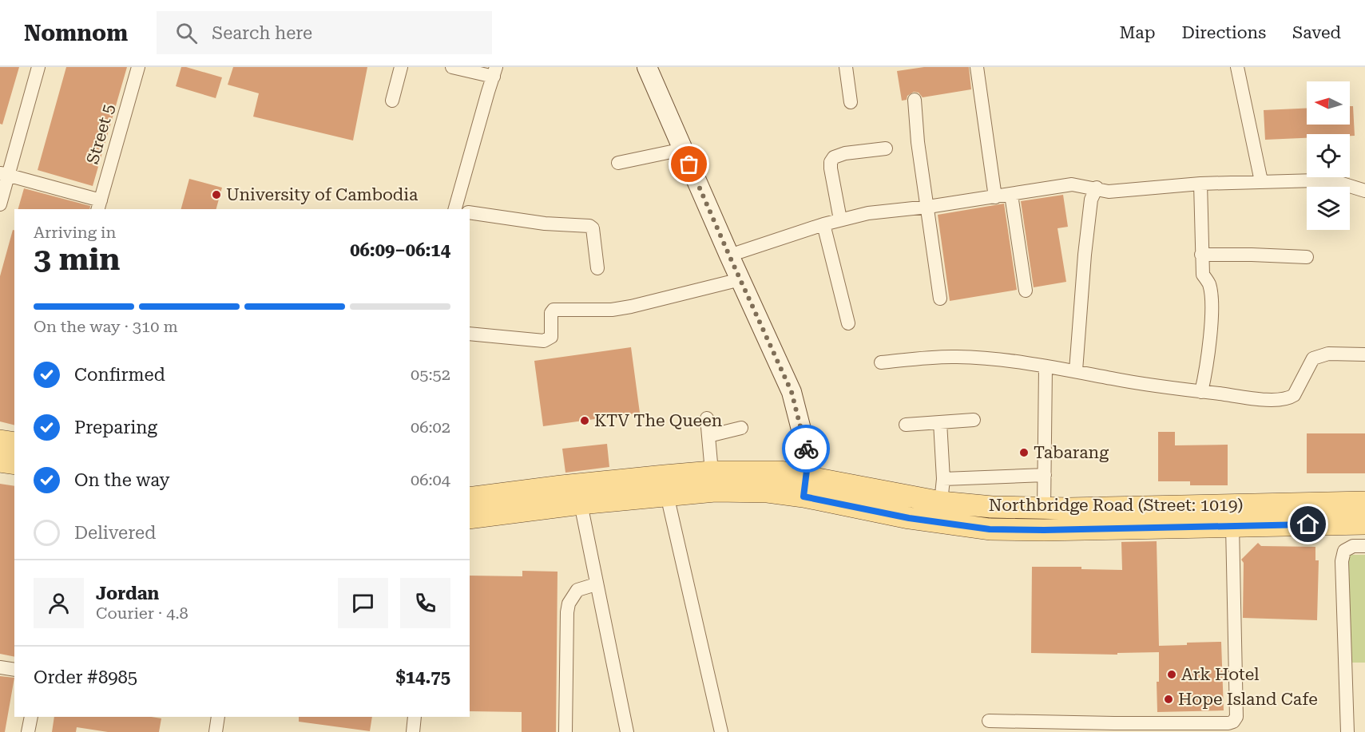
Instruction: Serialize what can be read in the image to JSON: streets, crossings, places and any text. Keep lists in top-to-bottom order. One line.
{"streets":{"main road":["Northbridge Road (Street: 1019)"],"street":["Street 5"]},"places":["University of Cambodia","KTV The Queen","Tabarang","Ark Hotel","Hope Island Cafe"],"north":"left","page":{"header":"Nomnom","search":"Search here","nav":["Map","Directions","Saved"],"heading":["3 min","Arriving in","06:09–06:14"],"panel":["Jordan","Courier · 4.8","Order #8985","$14.75"],"bar":"On the way · 310 m","list":[["Confirmed","05:52"],["Preparing","06:02"],["On the way","06:04"],"Delivered"]}}
